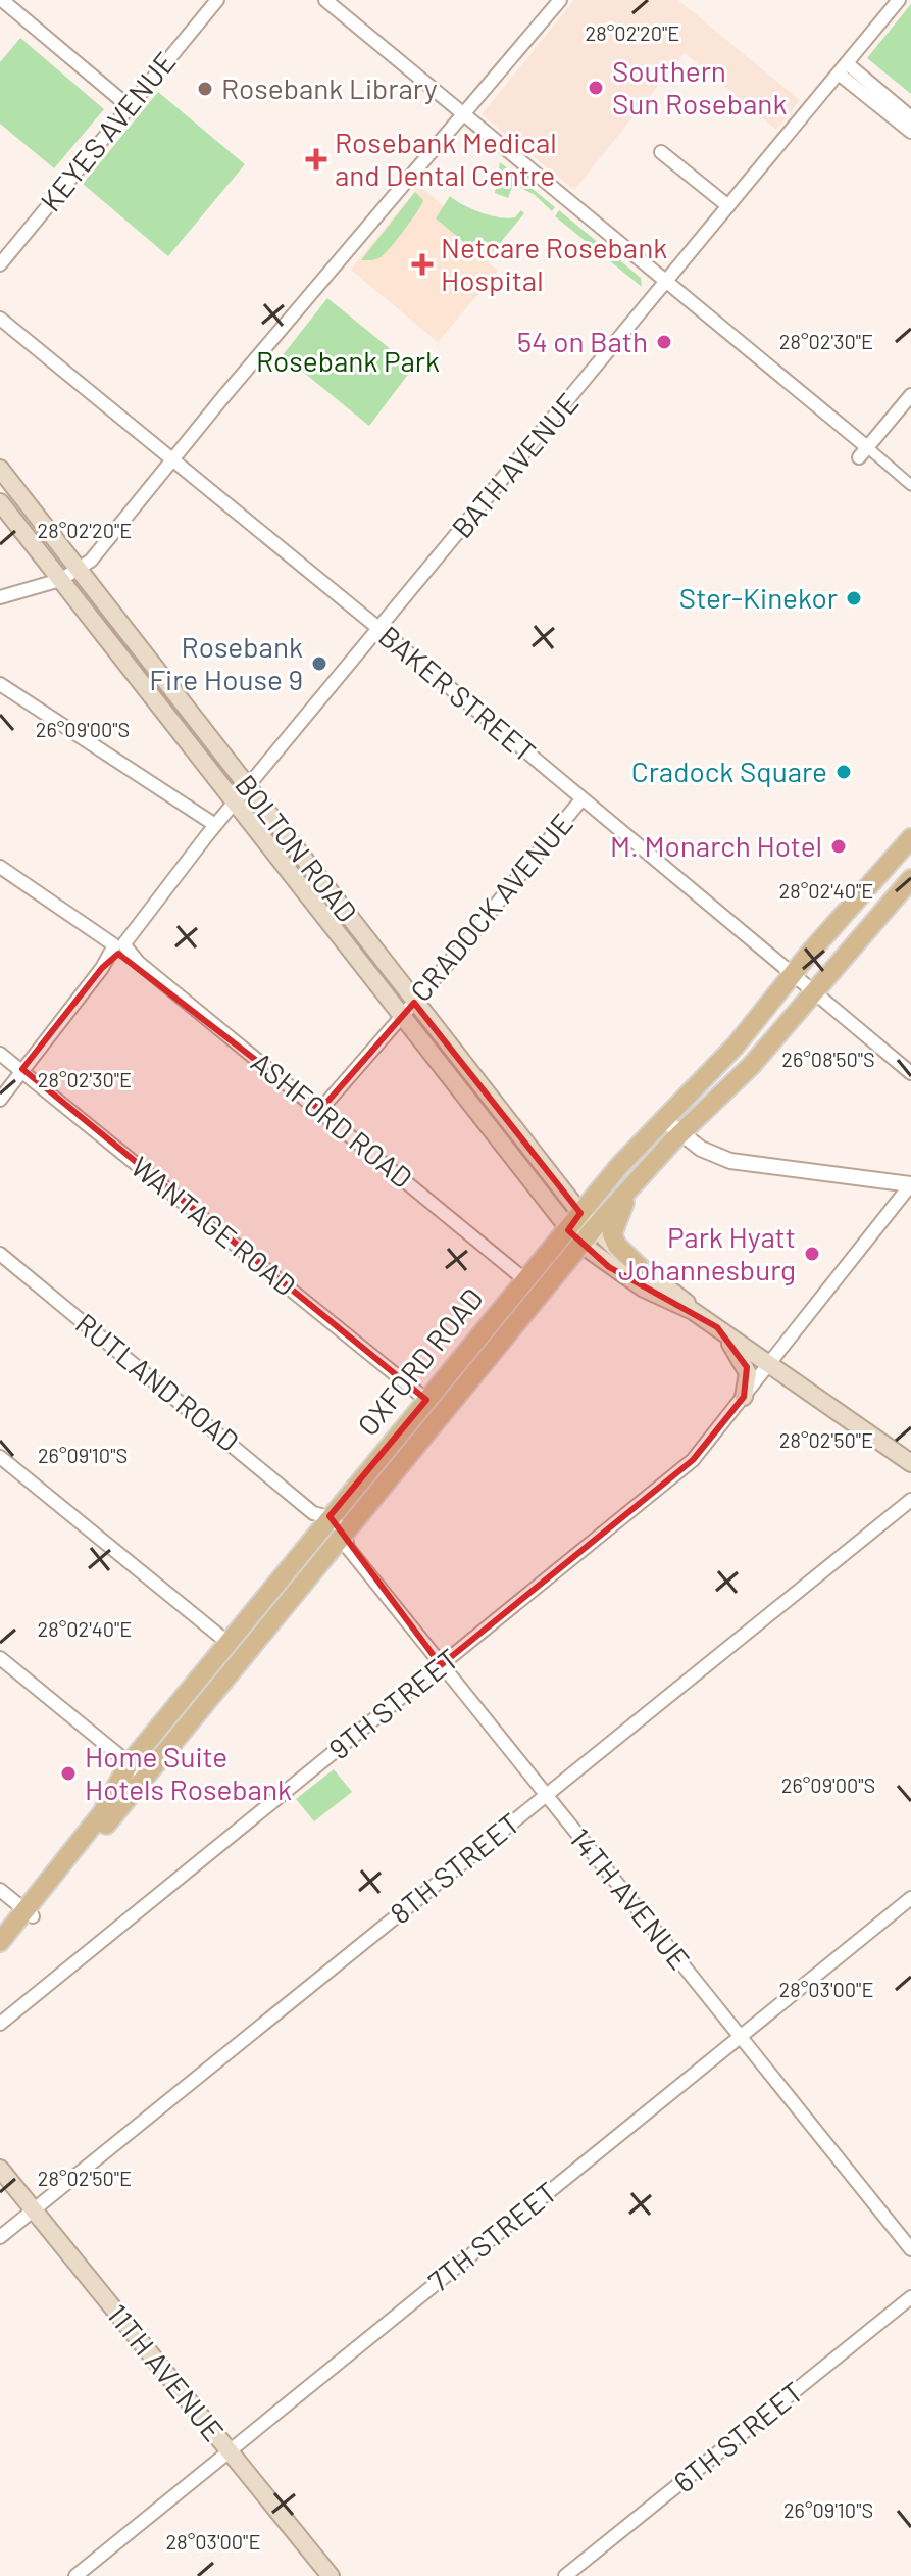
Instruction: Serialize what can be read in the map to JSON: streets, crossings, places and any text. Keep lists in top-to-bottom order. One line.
{"streets":{"main road":["BOLTON ROAD","OXFORD ROAD","11TH AVENUE"],"street":["KEYES AVENUE","BATH AVENUE","BAKER STREET","CRADOCK AVENUE","ASHFORD ROAD","WANTAGE ROAD","RUTLAND ROAD","9TH STREET","8TH STREET","14TH AVENUE","7TH STREET","6TH STREET"]},"crossings":[["BATH AVENUE","BAKER STREET"],["BATH AVENUE","BOLTON ROAD"],["BATH AVENUE","ASHFORD ROAD"],["BATH AVENUE","WANTAGE ROAD"],["BAKER STREET","CRADOCK AVENUE"],["BAKER STREET","OXFORD ROAD"],["BOLTON ROAD","CRADOCK AVENUE"],["BOLTON ROAD","OXFORD ROAD"],["CRADOCK AVENUE","ASHFORD ROAD"],["ASHFORD ROAD","OXFORD ROAD"],["WANTAGE ROAD","OXFORD ROAD"],["OXFORD ROAD","RUTLAND ROAD"],["OXFORD ROAD","14TH AVENUE"],["RUTLAND ROAD","14TH AVENUE"],["9TH STREET","14TH AVENUE"],["8TH STREET","14TH AVENUE"],["8TH STREET","11TH AVENUE"],["14TH AVENUE","7TH STREET"],["7TH STREET","11TH AVENUE"]],"parks":["Rosebank Park"],"places":{"other":["Southern Sun Rosebank","Rosebank Library","54 on Bath","Ster-Kinekor","Rosebank Fire House 9","Cradock Square","M. Monarch Hotel","Park Hyatt Johannesburg","Home Suite Hotels Rosebank"],"health":["Rosebank Medical and Dental Centre","Netcare Rosebank Hospital"]},"coordinates":["28°02'20\"E","28°02'30\"E","26°09'00\"S","28°02'40\"E","26°08'50\"S","28°02'50\"E","26°09'10\"S","28°03'00\"E"]}
